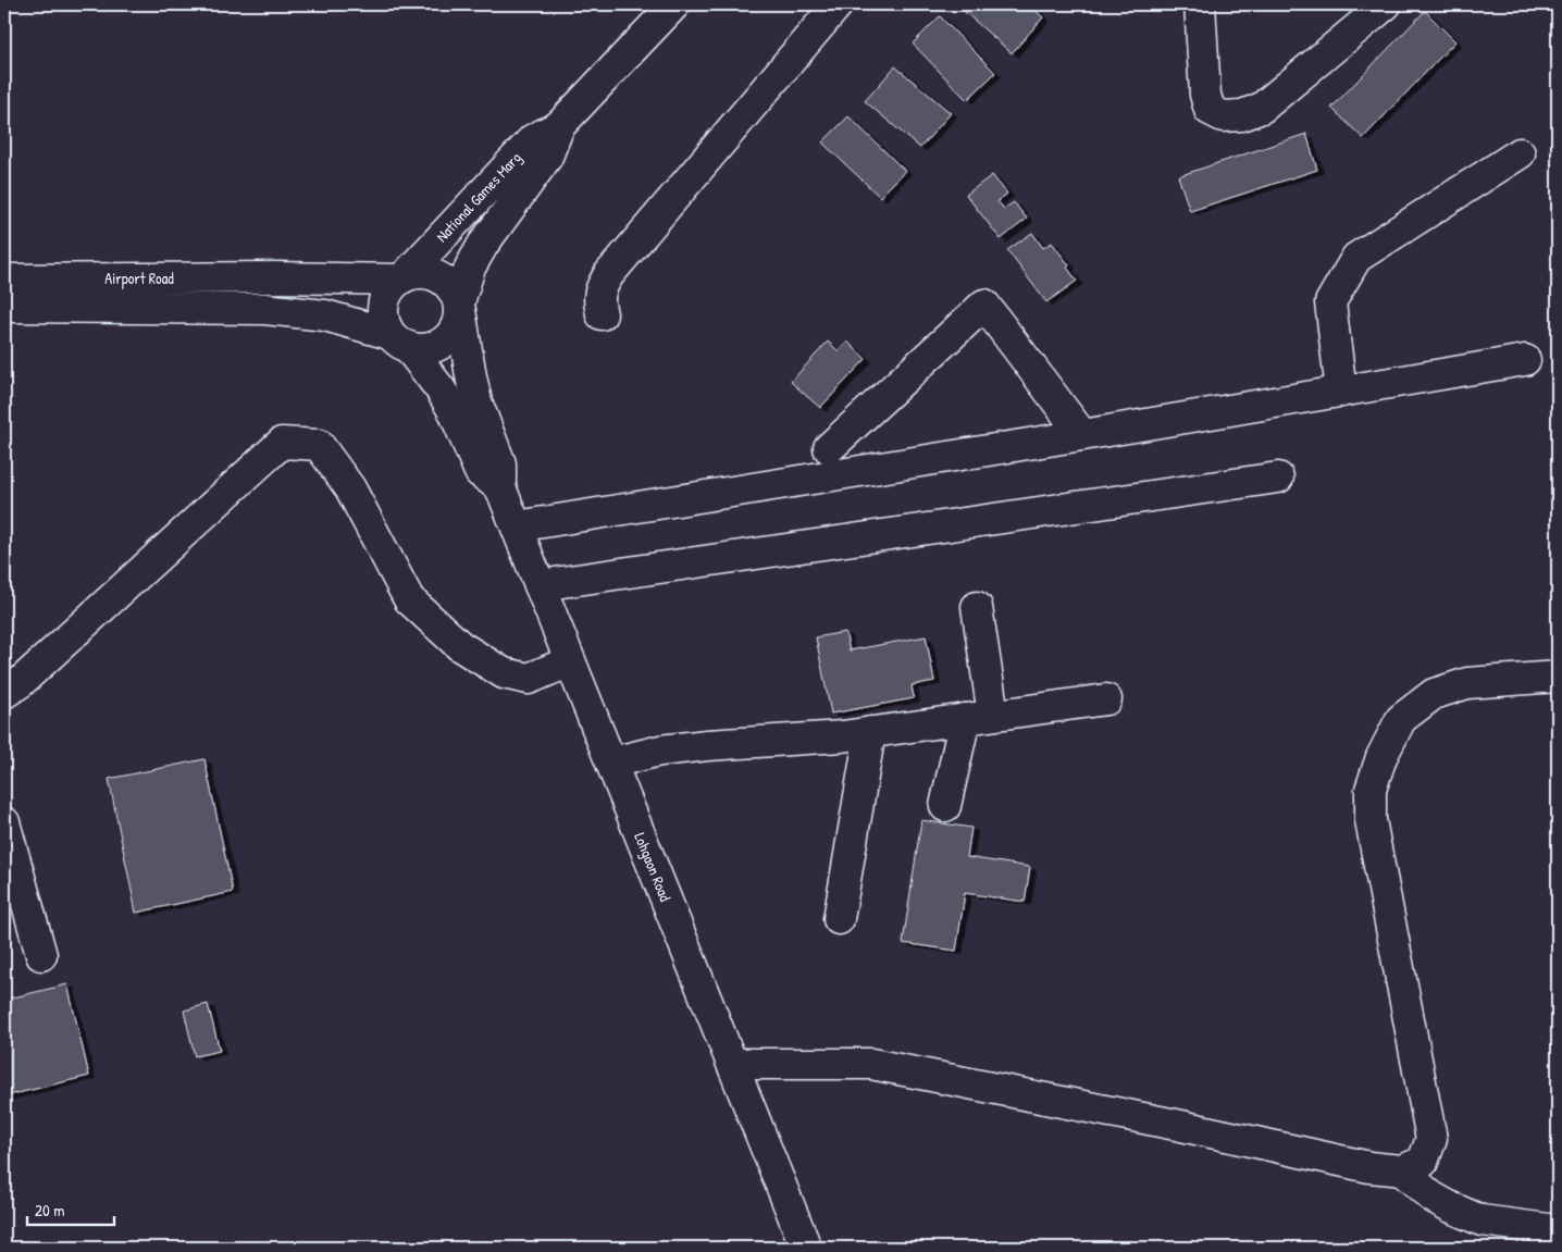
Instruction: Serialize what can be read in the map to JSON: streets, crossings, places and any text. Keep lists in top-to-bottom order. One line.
{"streets":{"main road":["National Games Marg","Airport Road","Lohgaon Road"]},"crossings":[["National Games Marg","Airport Road"]],"scale_bar":"20 m"}
